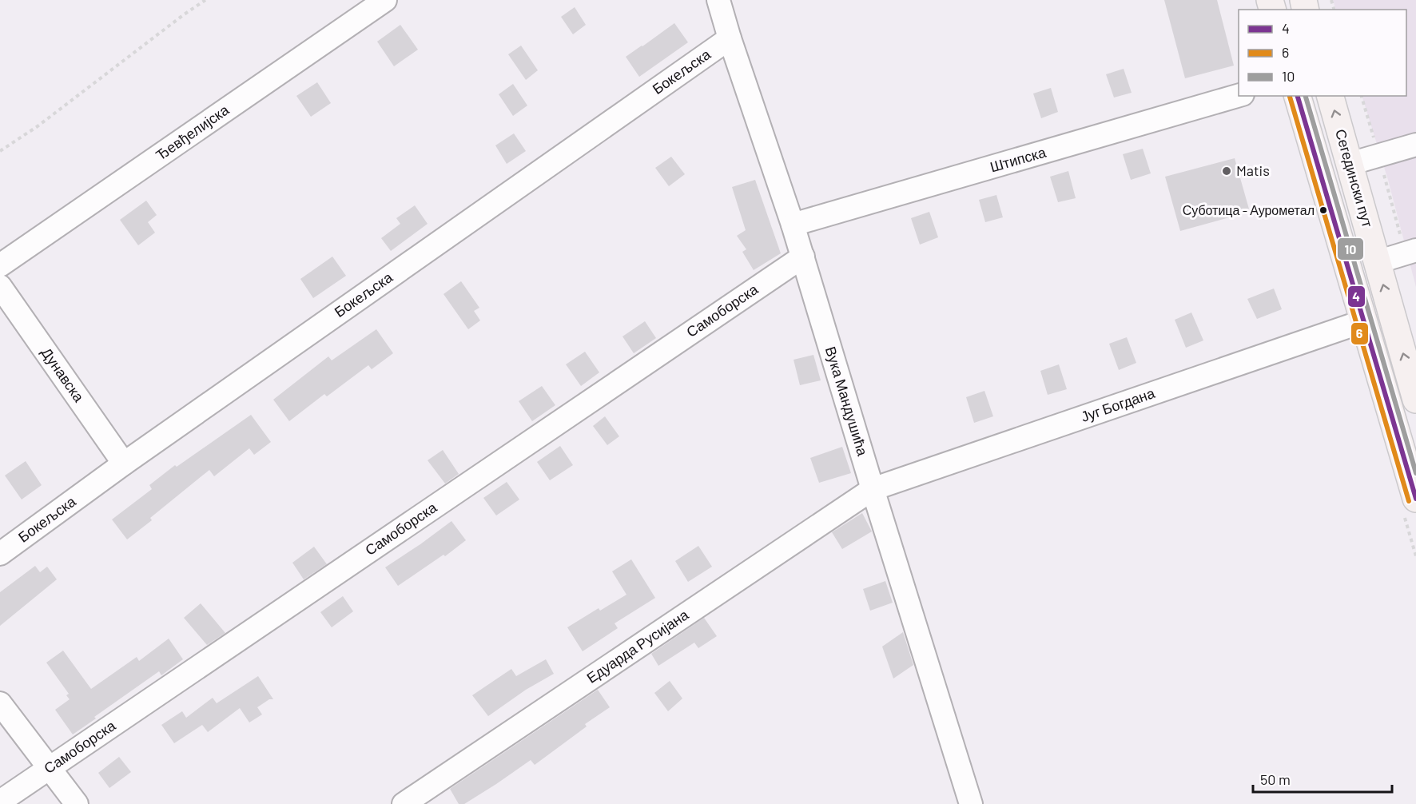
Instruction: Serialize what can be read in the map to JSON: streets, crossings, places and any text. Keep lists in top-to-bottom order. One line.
{"streets":{"main road":["Сегедински пут"],"street":["Бокељска","Ђевђелијска","Штипска","Самоборска","Дунавска","Вука Мандушића","Југ Богдана","Едуарда Русијана"]},"crossings":[["Бокељска","Дунавска"],["Бокељска","Вука Мандушића"],["Штипска","Вука Мандушића"],["Самоборска","Вука Мандушића"],["Вука Мандушића","Југ Богдана"],["Вука Мандушића","Едуарда Русијана"],["Југ Богдана","Едуарда Русијана"]],"places":["Matis","Суботица - Аурометал"],"lines":["transit line 4","transit line 10","transit line 6"],"legend":["4","6","10"],"scale_bar":"50 m"}
